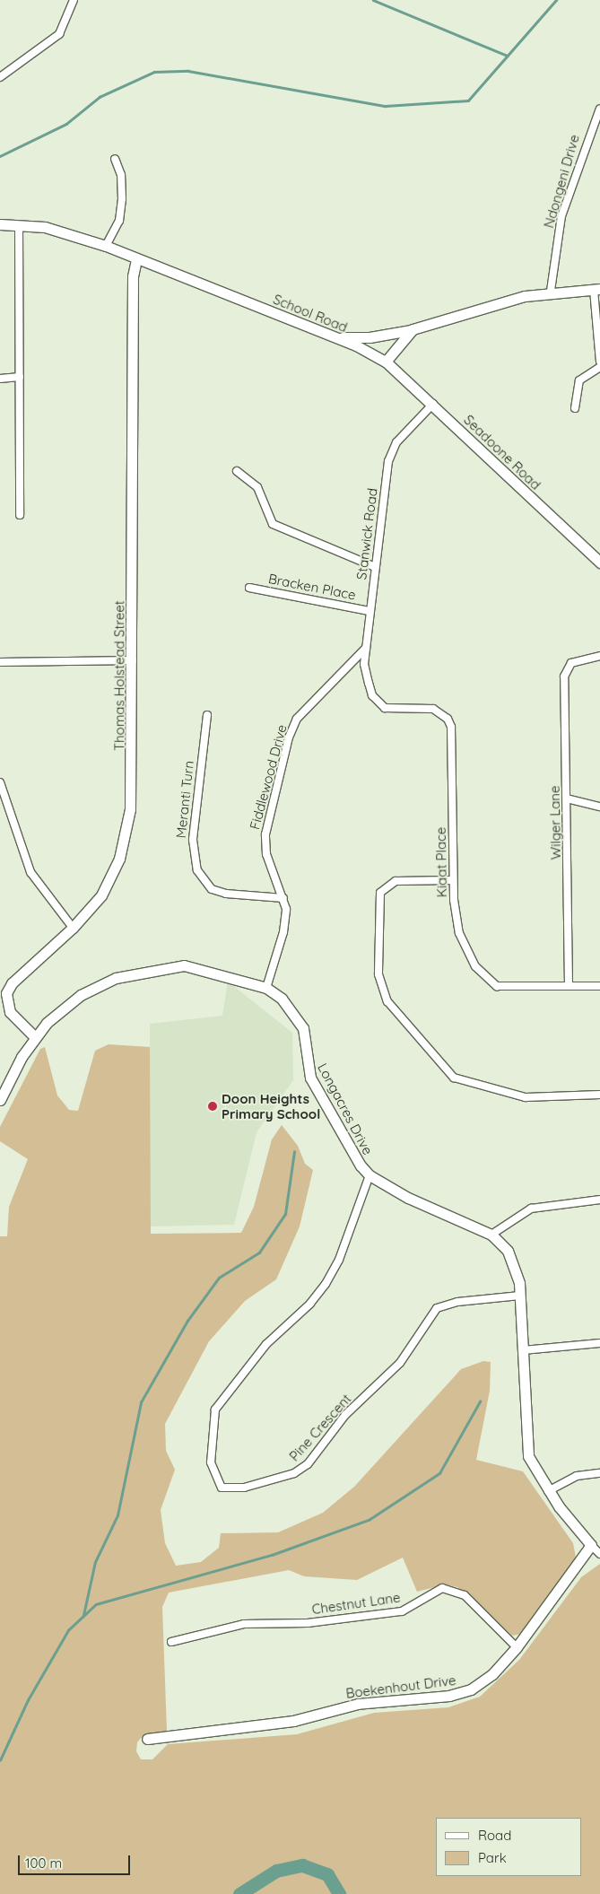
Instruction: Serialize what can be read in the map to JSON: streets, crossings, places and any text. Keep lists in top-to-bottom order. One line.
{"streets":{"street":["Ndongeni Drive","School Road","Seadoone Road","Stanwick Road","Bracken Place","Thomas Holstead Street","Fiddlewood Drive","Meranti Turn","Wilger Lane","Kiaat Place","Longacres Drive","Pine Crescent","Chestnut Lane","Boekenhout Drive"]},"crossings":[["School Road","Seadoone Road"],["School Road","Thomas Holstead Street"],["Seadoone Road","Stanwick Road"],["Stanwick Road","Bracken Place"],["Stanwick Road","Fiddlewood Drive"],["Stanwick Road","Kiaat Place"],["Thomas Holstead Street","Longacres Drive"],["Fiddlewood Drive","Meranti Turn"],["Fiddlewood Drive","Longacres Drive"],["Wilger Lane","Kiaat Place"],["Longacres Drive","Pine Crescent"],["Longacres Drive","Boekenhout Drive"],["Chestnut Lane","Boekenhout Drive"]],"places":["Doon Heights Primary School"],"legend":["Road","Park"],"scale_bar":"100 m"}
